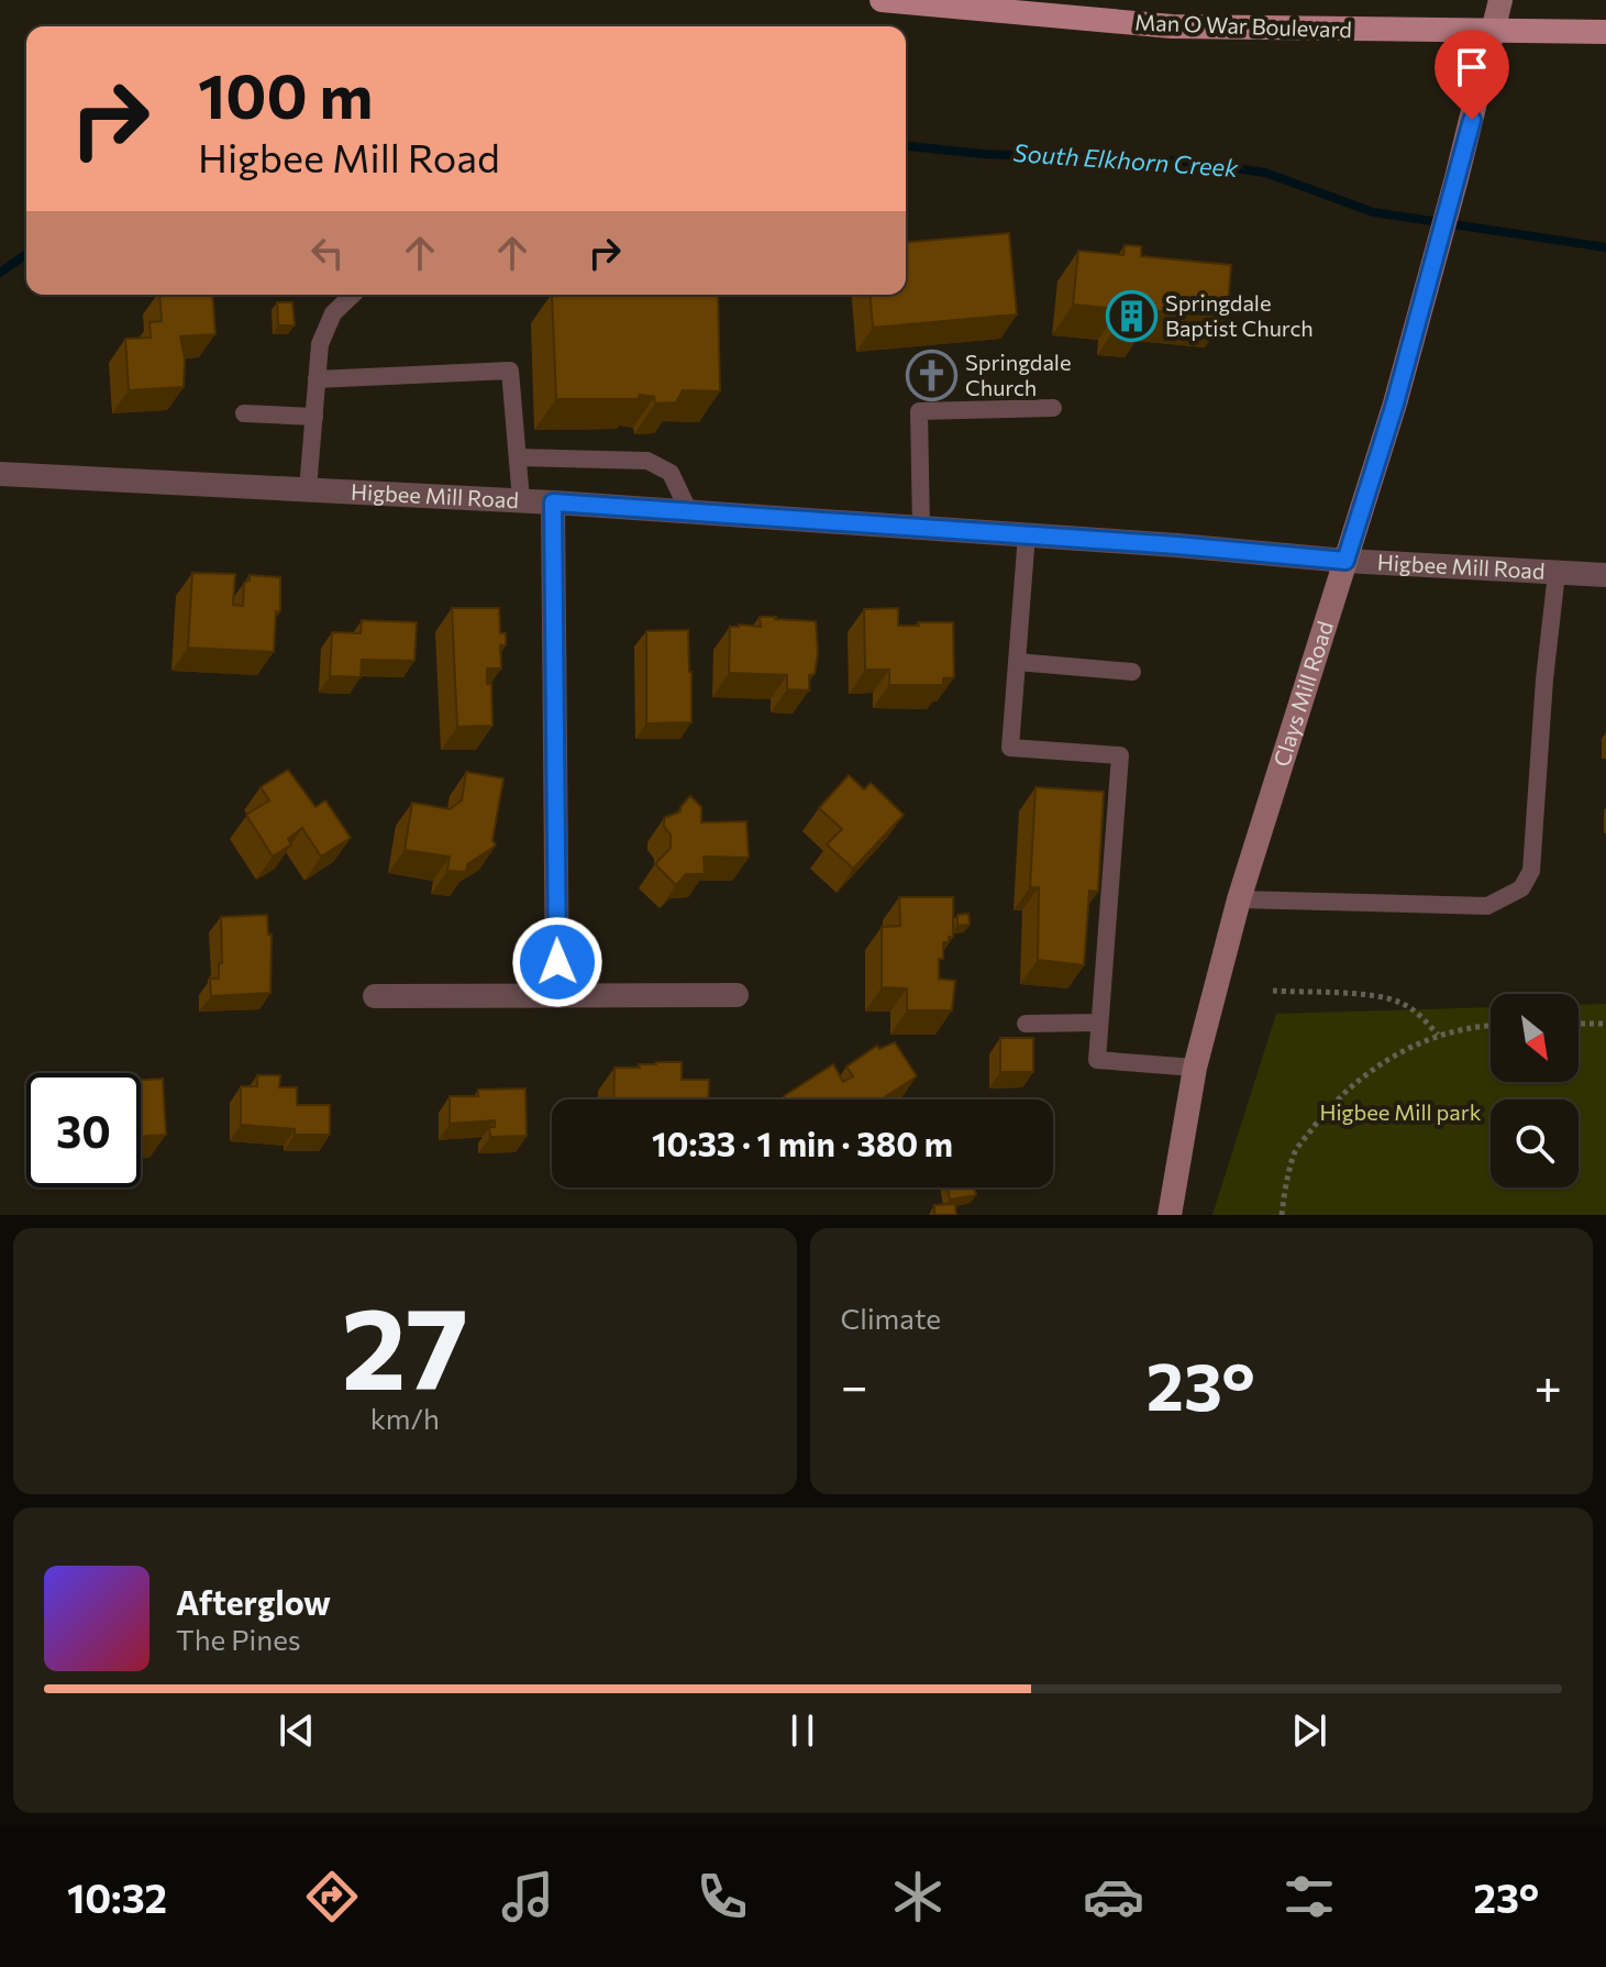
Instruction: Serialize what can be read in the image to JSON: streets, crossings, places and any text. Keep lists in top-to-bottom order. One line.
{"streets":{"main road":["Man O War Boulevard","Clays Mill Road"],"street":["Higbee Mill Road"]},"crossings":[["Man O War Boulevard","Clays Mill Road"],["Higbee Mill Road","Clays Mill Road"]],"water":["South Elkhorn Creek"],"parks":["Higbee Mill park"],"places":{"building":["Springdale Baptist Church"],"church":["Springdale Church"]},"north":"bottom right","page":{"turn":["100 m","Higbee Mill Road"],"limit":"30","trip":"10:33 · 1 min · 380 m","tile":[["27","km/h"],"Climate"],"heat":["−","23°","+"],"song":["Afterglow","The Pines"],"tabs":["10:32","23°"]}}
